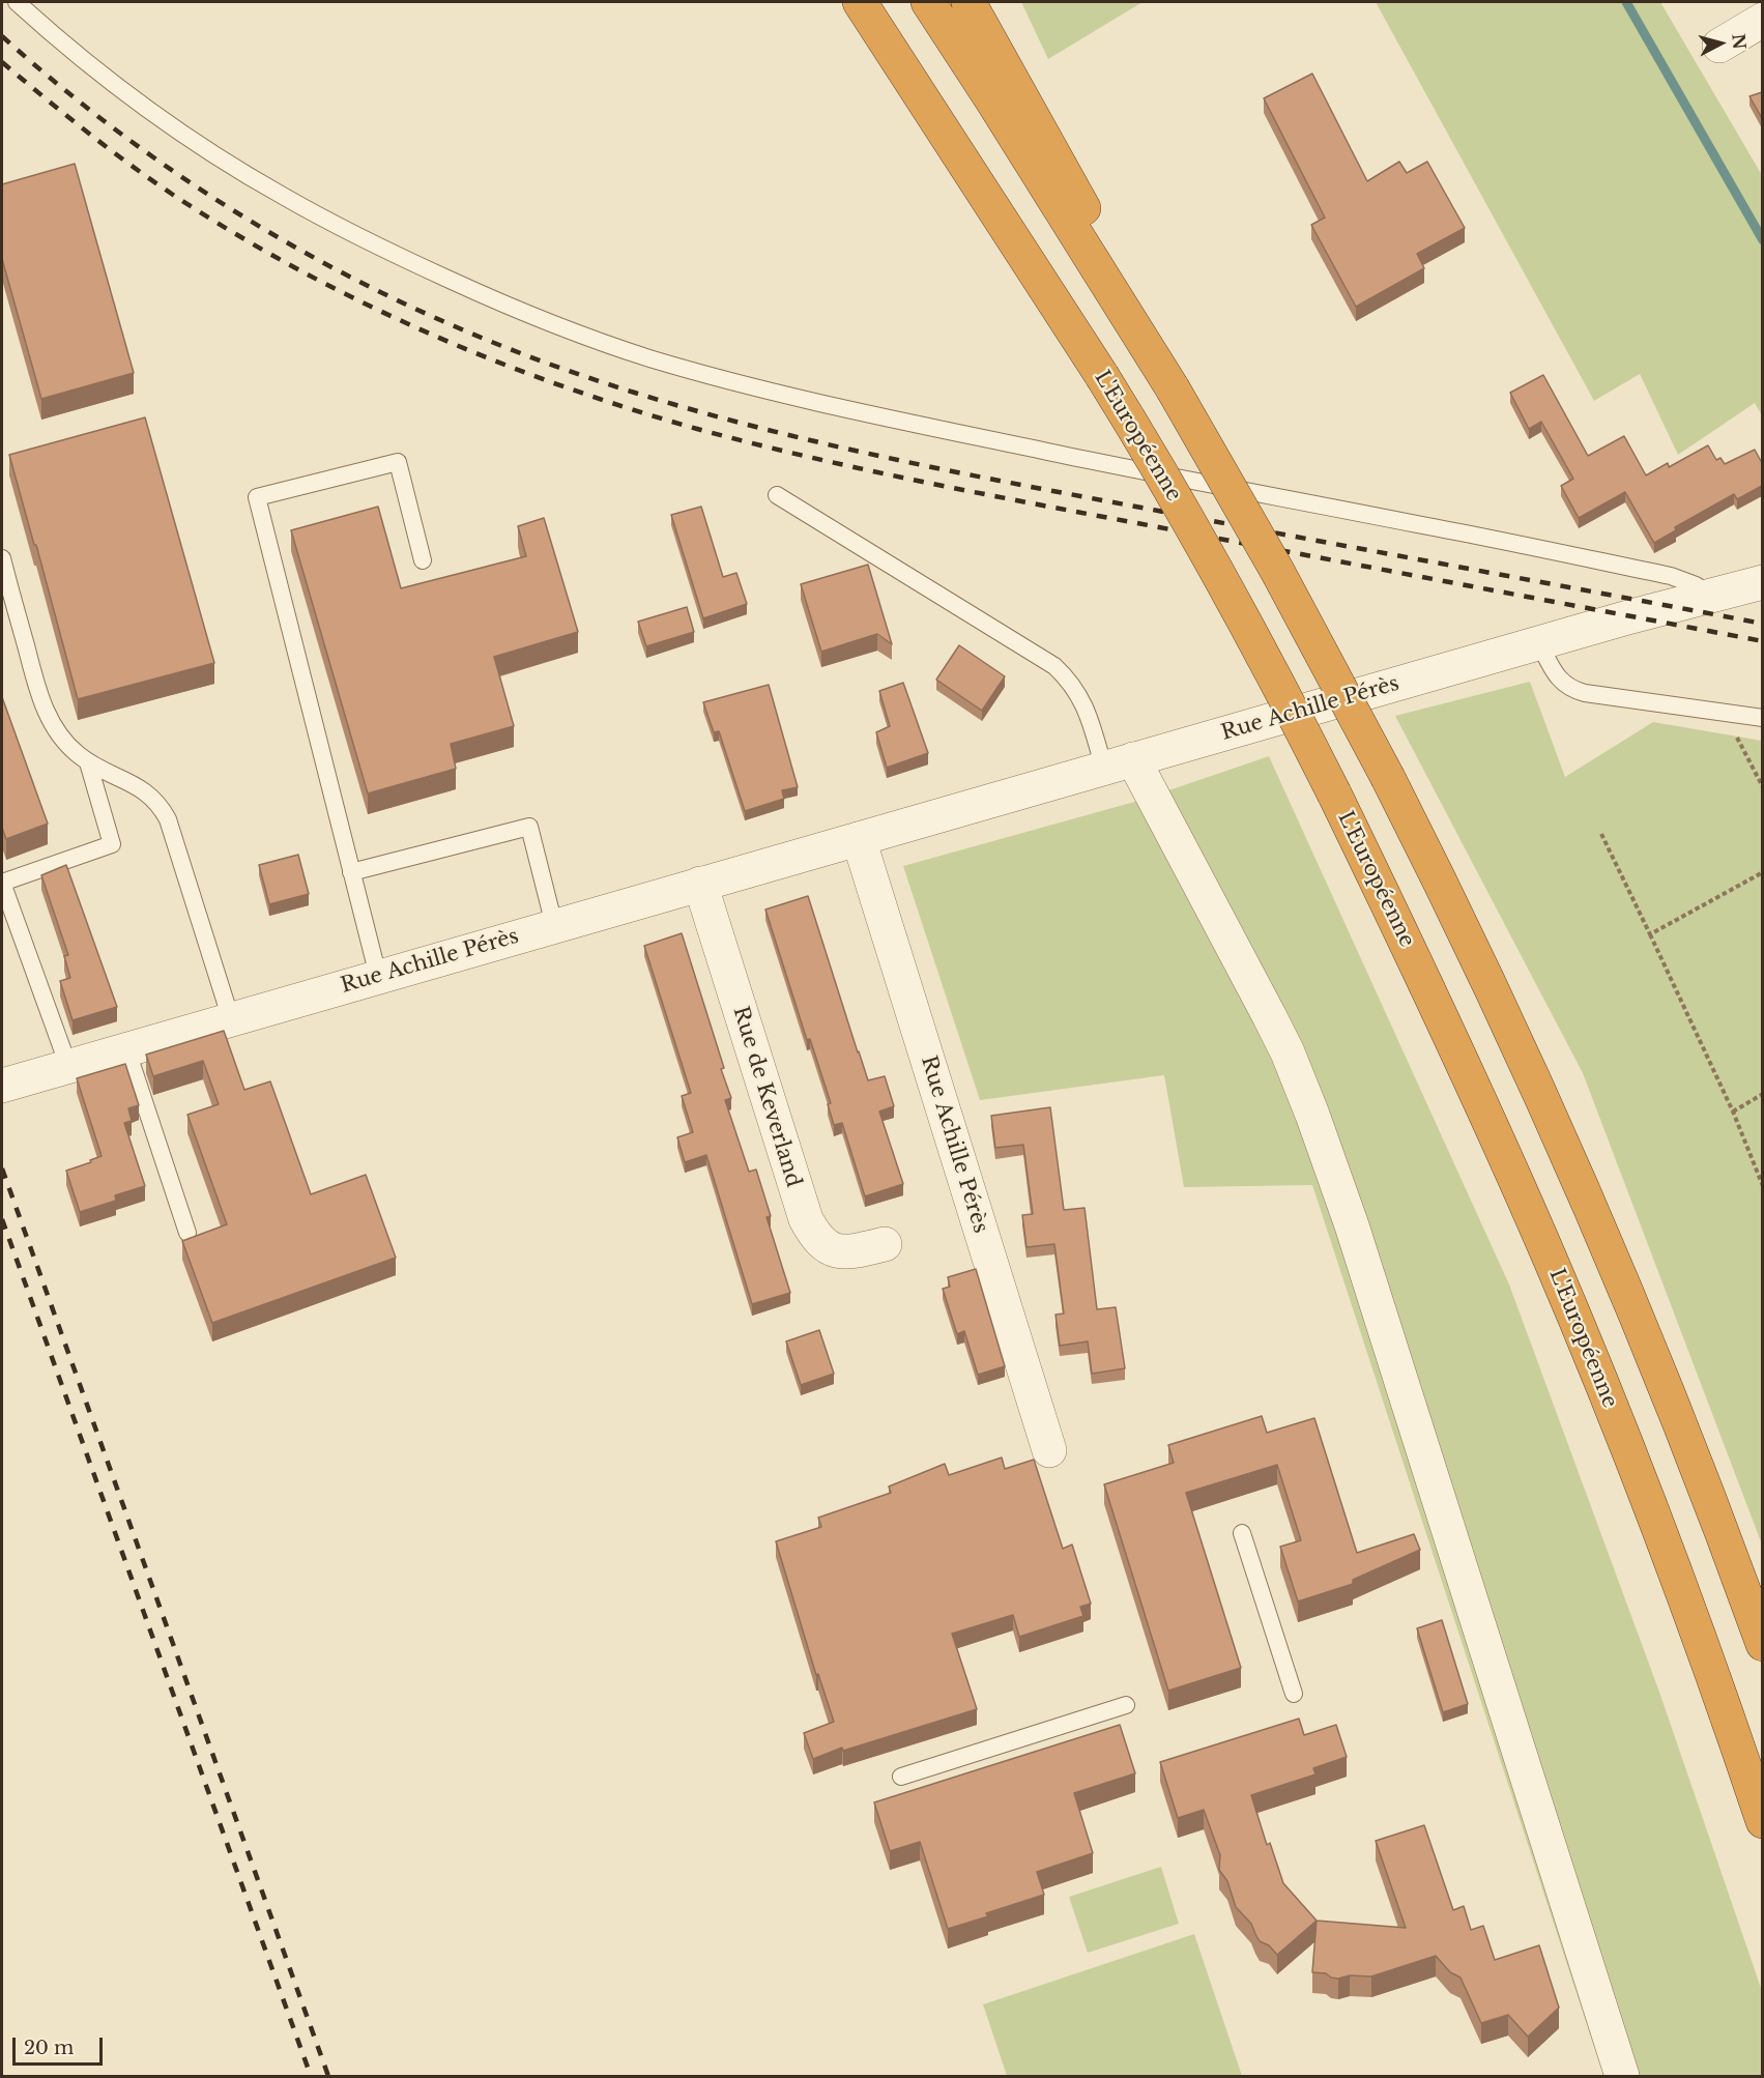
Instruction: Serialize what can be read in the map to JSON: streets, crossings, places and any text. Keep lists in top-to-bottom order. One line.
{"streets":{"highway":["L'Européenne"],"street":["Rue Achille Pérès","Rue de Keverland"]},"crossings":[["Rue Achille Pérès","Rue de Keverland"]],"scale_bar":"20 m","north":"right"}
